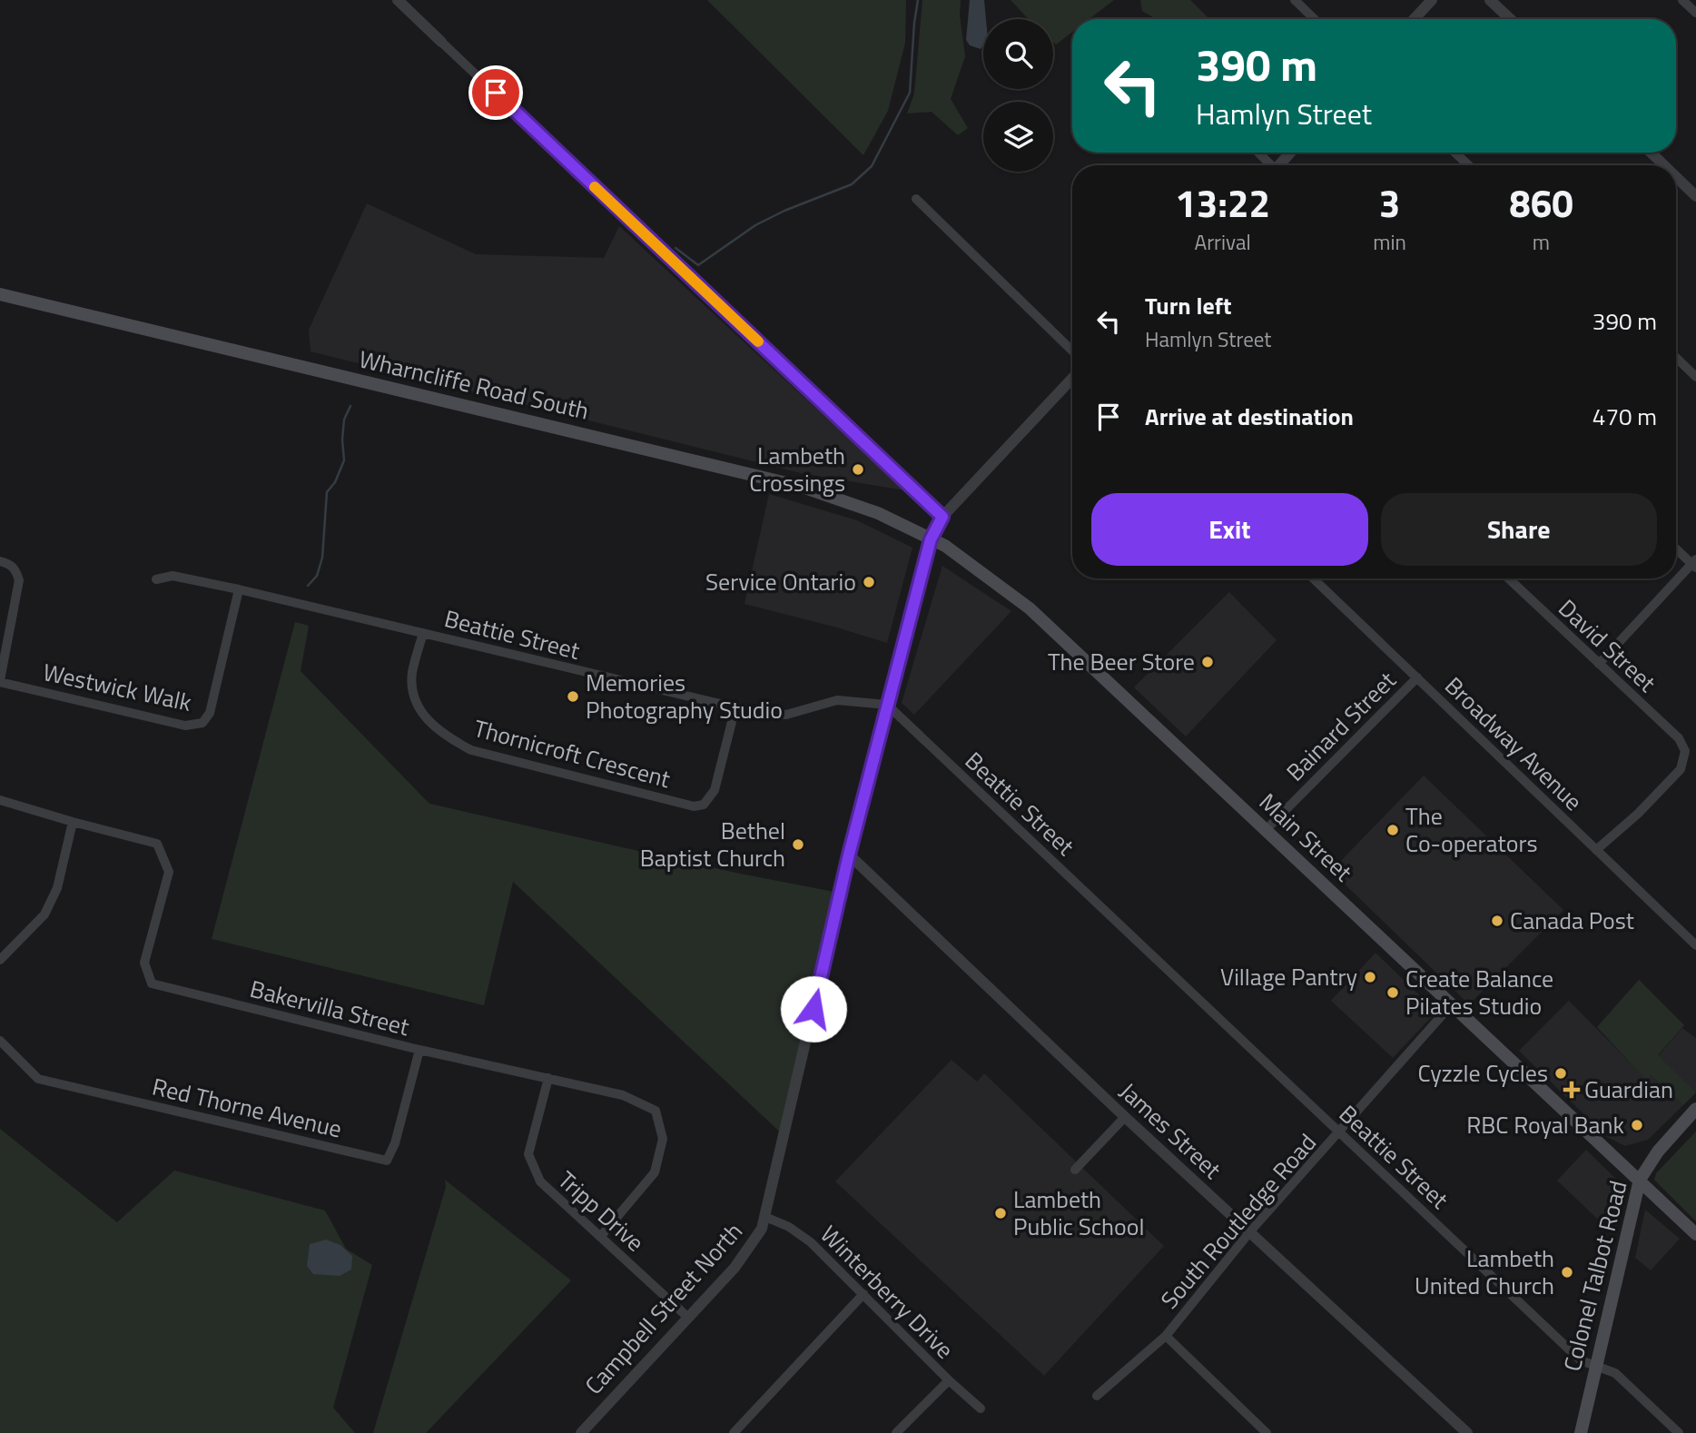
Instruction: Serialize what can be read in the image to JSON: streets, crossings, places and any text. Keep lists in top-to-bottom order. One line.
{"streets":{"main road":["Wharncliffe Road South","Main Street","Colonel Talbot Road"],"street":["Beattie Street","David Street","Westwick Walk","Bainard Street","Broadway Avenue","Thornicroft Crescent","Bakervilla Street","Red Thorne Avenue","James Street","Tripp Drive","South Routledge Road","Winterberry Drive","Campbell Street North"]},"crossings":[["Wharncliffe Road South","Main Street"],["Wharncliffe Road South","Campbell Street North"],["Beattie Street","Westwick Walk"],["Beattie Street","Thornicroft Crescent"],["Beattie Street","South Routledge Road"],["Beattie Street","Colonel Talbot Road"],["Beattie Street","Campbell Street North"],["David Street","Broadway Avenue"],["Bainard Street","Broadway Avenue"],["Bainard Street","Main Street"],["Main Street","South Routledge Road"],["Main Street","Colonel Talbot Road"],["Main Street","Campbell Street North"],["Bakervilla Street","Red Thorne Avenue"],["Bakervilla Street","Tripp Drive"],["James Street","South Routledge Road"],["James Street","Campbell Street North"],["Tripp Drive","Campbell Street North"],["Winterberry Drive","Campbell Street North"]],"places":{"other":["Lambeth Crossings","Service Ontario","The Beer Store","Memories Photography Studio","The Co-operators","Bethel Baptist Church","Canada Post","Village Pantry","Create Balance Pilates Studio","Cyzzle Cycles","RBC Royal Bank","Lambeth Public School","Lambeth United Church"],"health":["Guardian"]},"page":{"turn":["390 m","Hamlyn Street"],"eta":["13:22","Arrival","3","min","860","m"],"list":[{"name":"Turn left","note":"Hamlyn Street","value":"390 m"},{"name":"Arrive at destination","value":"470 m"}],"buttons":["Exit","Share"]}}
